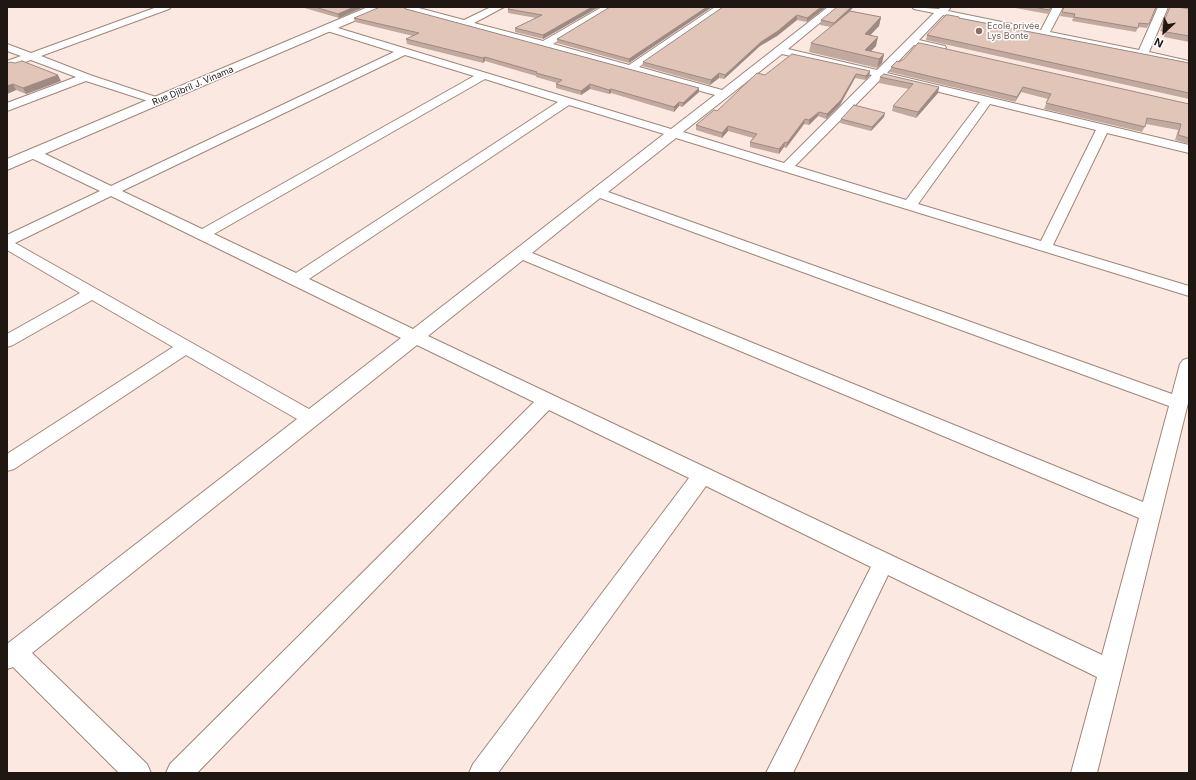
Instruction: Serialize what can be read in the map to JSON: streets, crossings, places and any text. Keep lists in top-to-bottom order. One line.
{"streets":{"street":["Rue Djibril J. Vinama"]},"places":["Ecole privée Lys Bonte"],"north":"bottom left"}
